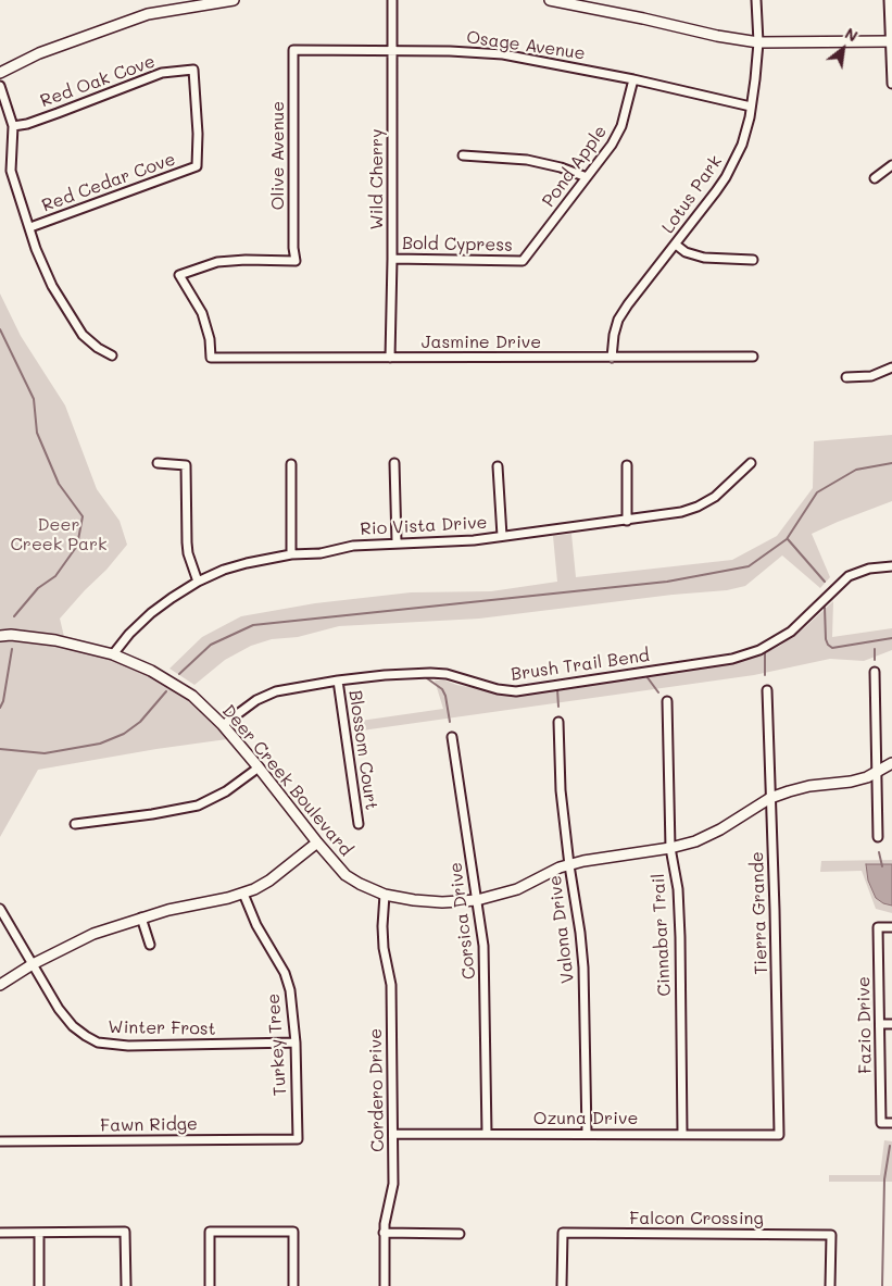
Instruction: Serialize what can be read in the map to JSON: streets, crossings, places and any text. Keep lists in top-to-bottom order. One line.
{"streets":{"street":["Osage Avenue","Red Oak Cove","Olive Avenue","Pond Apple","Wild Cherry","Red Cedar Cove","Lotus Park","Bold Cypress","Jasmine Drive","Rio Vista Drive","Brush Trail Bend","Blossom Court","Deer Creek Boulevard","Tierra Grande","Corsica Drive","Valona Drive","Cinnabar Trail","Fazio Drive","Winter Frost","Turkey Tree","Cordero Drive","Ozuna Drive","Fawn Ridge","Falcon Crossing"]},"crossings":[["Osage Avenue","Olive Avenue"],["Osage Avenue","Pond Apple"],["Osage Avenue","Wild Cherry"],["Osage Avenue","Lotus Park"],["Red Oak Cove","Red Cedar Cove"],["Olive Avenue","Jasmine Drive"],["Pond Apple","Bold Cypress"],["Wild Cherry","Bold Cypress"],["Wild Cherry","Jasmine Drive"],["Lotus Park","Jasmine Drive"],["Rio Vista Drive","Deer Creek Boulevard"],["Brush Trail Bend","Blossom Court"],["Brush Trail Bend","Deer Creek Boulevard"],["Deer Creek Boulevard","Tierra Grande"],["Deer Creek Boulevard","Corsica Drive"],["Deer Creek Boulevard","Valona Drive"],["Deer Creek Boulevard","Cinnabar Trail"],["Deer Creek Boulevard","Cordero Drive"],["Tierra Grande","Ozuna Drive"],["Corsica Drive","Ozuna Drive"],["Valona Drive","Ozuna Drive"],["Cinnabar Trail","Ozuna Drive"],["Winter Frost","Turkey Tree"],["Turkey Tree","Fawn Ridge"],["Cordero Drive","Ozuna Drive"]],"parks":["Deer Creek Park"],"north":"top right"}
